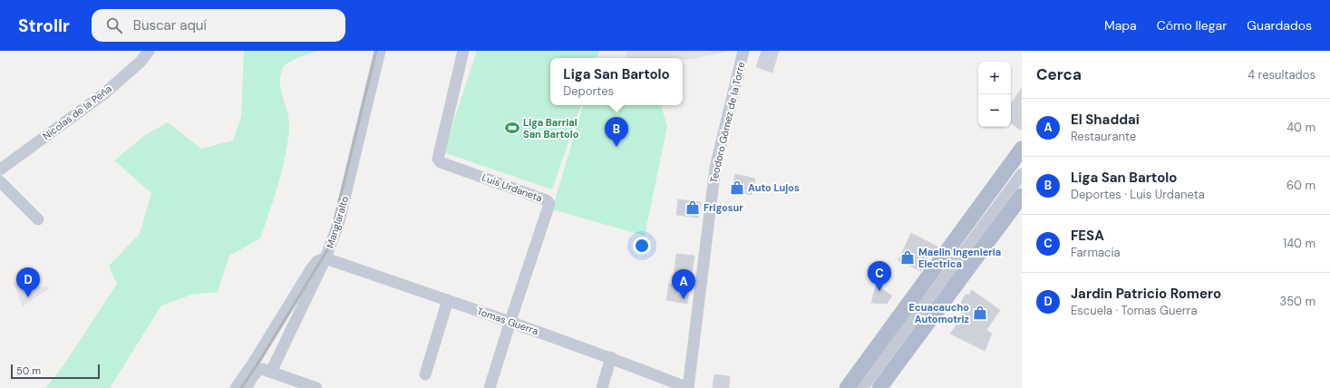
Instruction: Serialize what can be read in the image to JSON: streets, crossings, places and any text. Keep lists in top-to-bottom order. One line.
{"streets":{"street":["Nicolas de la Peña","Teodoro Gómez de la Torre","Luis Urdaneta","Manglaralto","Tomas Guerra"]},"crossings":[["Teodoro Gómez de la Torre","Tomas Guerra"],["Luis Urdaneta","Tomas Guerra"],["Manglaralto","Tomas Guerra"]],"places":{"sports":["Liga Barrial San Bartolo"],"shop":["Auto Lujos","Frigosur","Maelin Ingenieria Electrica","Ecuacaucho Automotriz"]},"scale_bar":"50 m","page":{"header":"Strollr","search":"Buscar aquí","nav":["Mapa","Cómo llegar","Guardados"],"heading":["Cerca","4 resultados"],"popup":["Liga San Bartolo","Deportes"],"map_buttons":["+","−"],"list":[{"mark":"A","name":"El Shaddai","note":"Restaurante","value":"40 m"},{"mark":"B","name":"Liga San Bartolo","note":"Deportes · Luis Urdaneta","value":"60 m"},{"mark":"C","name":"FESA","note":"Farmacia","value":"140 m"},{"mark":"D","name":"Jardin Patricio Romero","note":"Escuela · Tomas Guerra","value":"350 m"}],"pins":["B","C","D","A"],"scale":"50 m"}}
